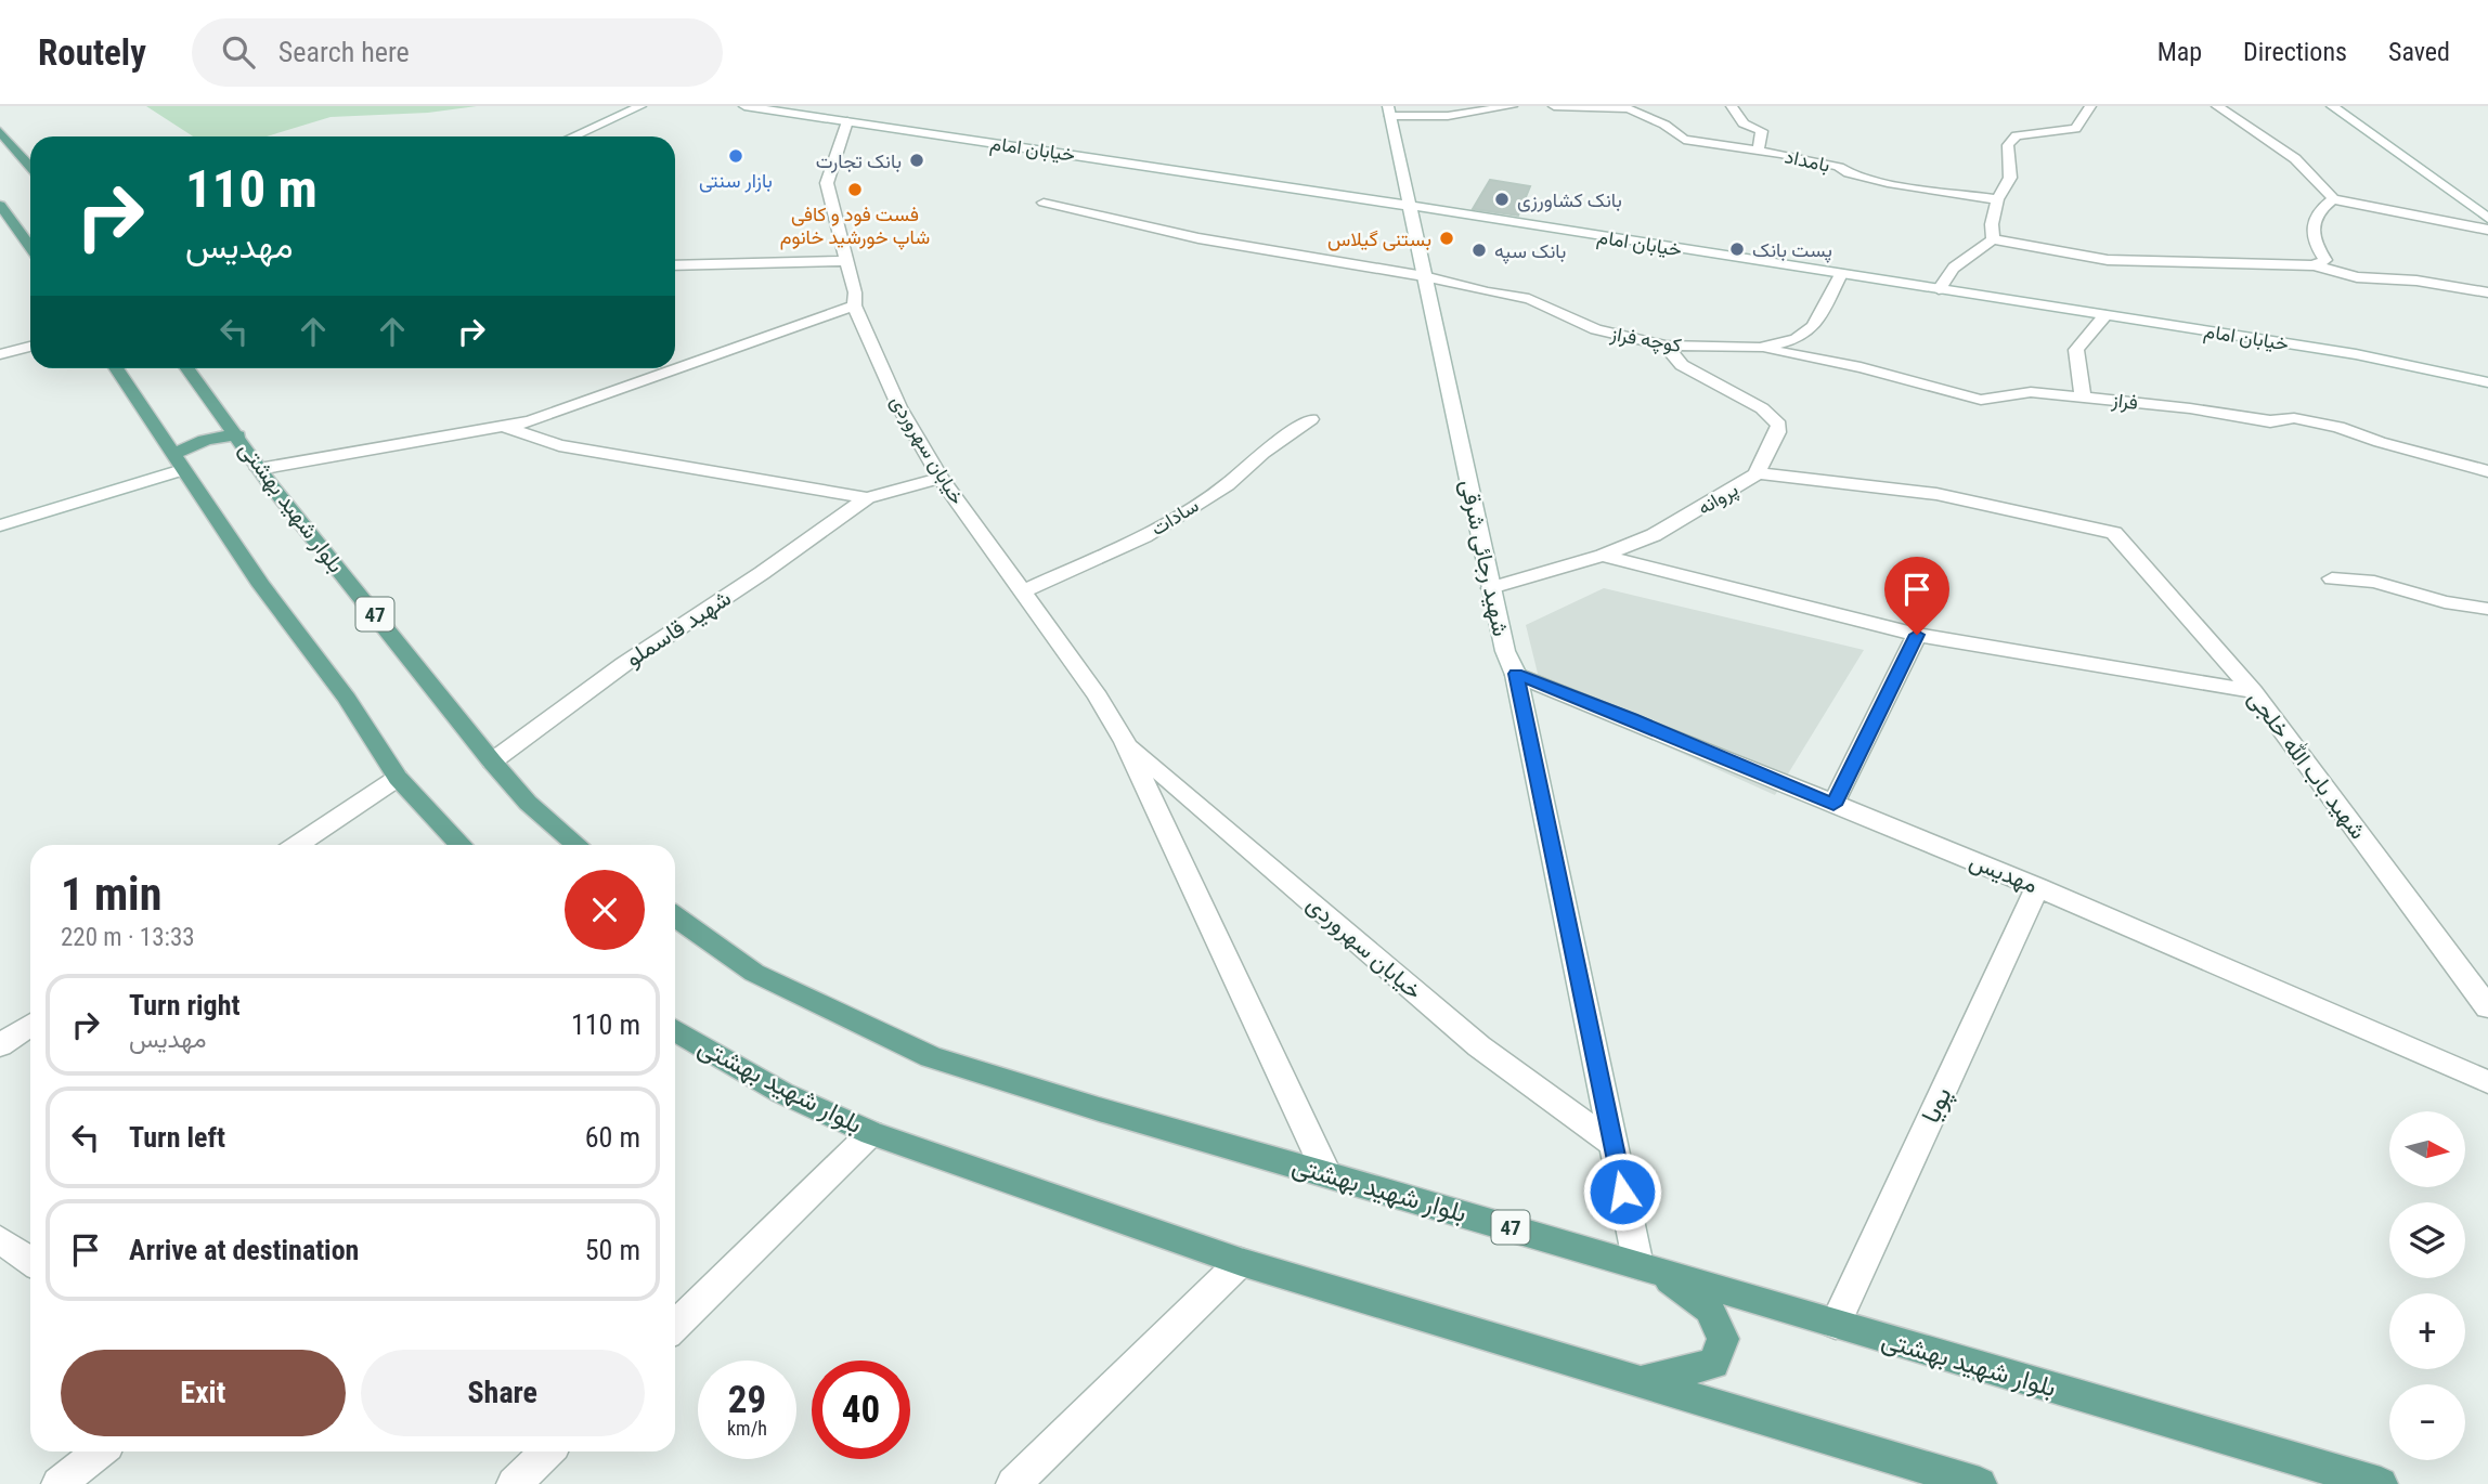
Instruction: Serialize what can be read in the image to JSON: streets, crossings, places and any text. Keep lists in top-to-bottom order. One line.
{"streets":{"main road":["بلوار شهید بهشتی","47"],"street":["خیابان امام","بامداد","کوچه فراز","فراز","خیابان سهروردی","پروانه","سادات","شهید رجائی شرقی","شهید قاسملو","شهید باب الله خلجی","مهدیس","پویا"]},"crossings":[["خیابان امام","کوچه فراز"],["خیابان امام","خیابان سهروردی"],["خیابان امام","شهید رجائی شرقی"],["کوچه فراز","فراز"],["کوچه فراز","پروانه"],["کوچه فراز","شهید رجائی شرقی"],["خیابان سهروردی","بلوار شهید بهشتی"],["خیابان سهروردی","سادات"],["خیابان سهروردی","شهید رجائی شرقی"],["پروانه","شهید رجائی شرقی"],["پروانه","شهید باب الله خلجی"],["بلوار شهید بهشتی","شهید رجائی شرقی"],["بلوار شهید بهشتی","شهید قاسملو"],["بلوار شهید بهشتی","پویا"],["شهید رجائی شرقی","مهدیس"],["مهدیس","پویا"]],"places":["بازار سنتی","بانک تجارت","فست فود و کافی شاپ خورشید خانوم","بانک کشاورزی","بستنی گیلاس","پست بانک","بانک سپه"],"north":"right","page":{"header":"Routely","search":"Search here","nav":["Map","Directions","Saved"],"turn":["110 m","مهدیس"],"heading":["1 min","220 m · 13:33"],"list":[{"name":"Turn right","note":"مهدیس","value":"110 m"},{"name":"Turn left","value":"60 m"},{"name":"Arrive at destination","value":"50 m"}],"map_buttons":["+","−"],"buttons":["Exit","Share"],"speed":"29 km/h","limit":"40"}}
